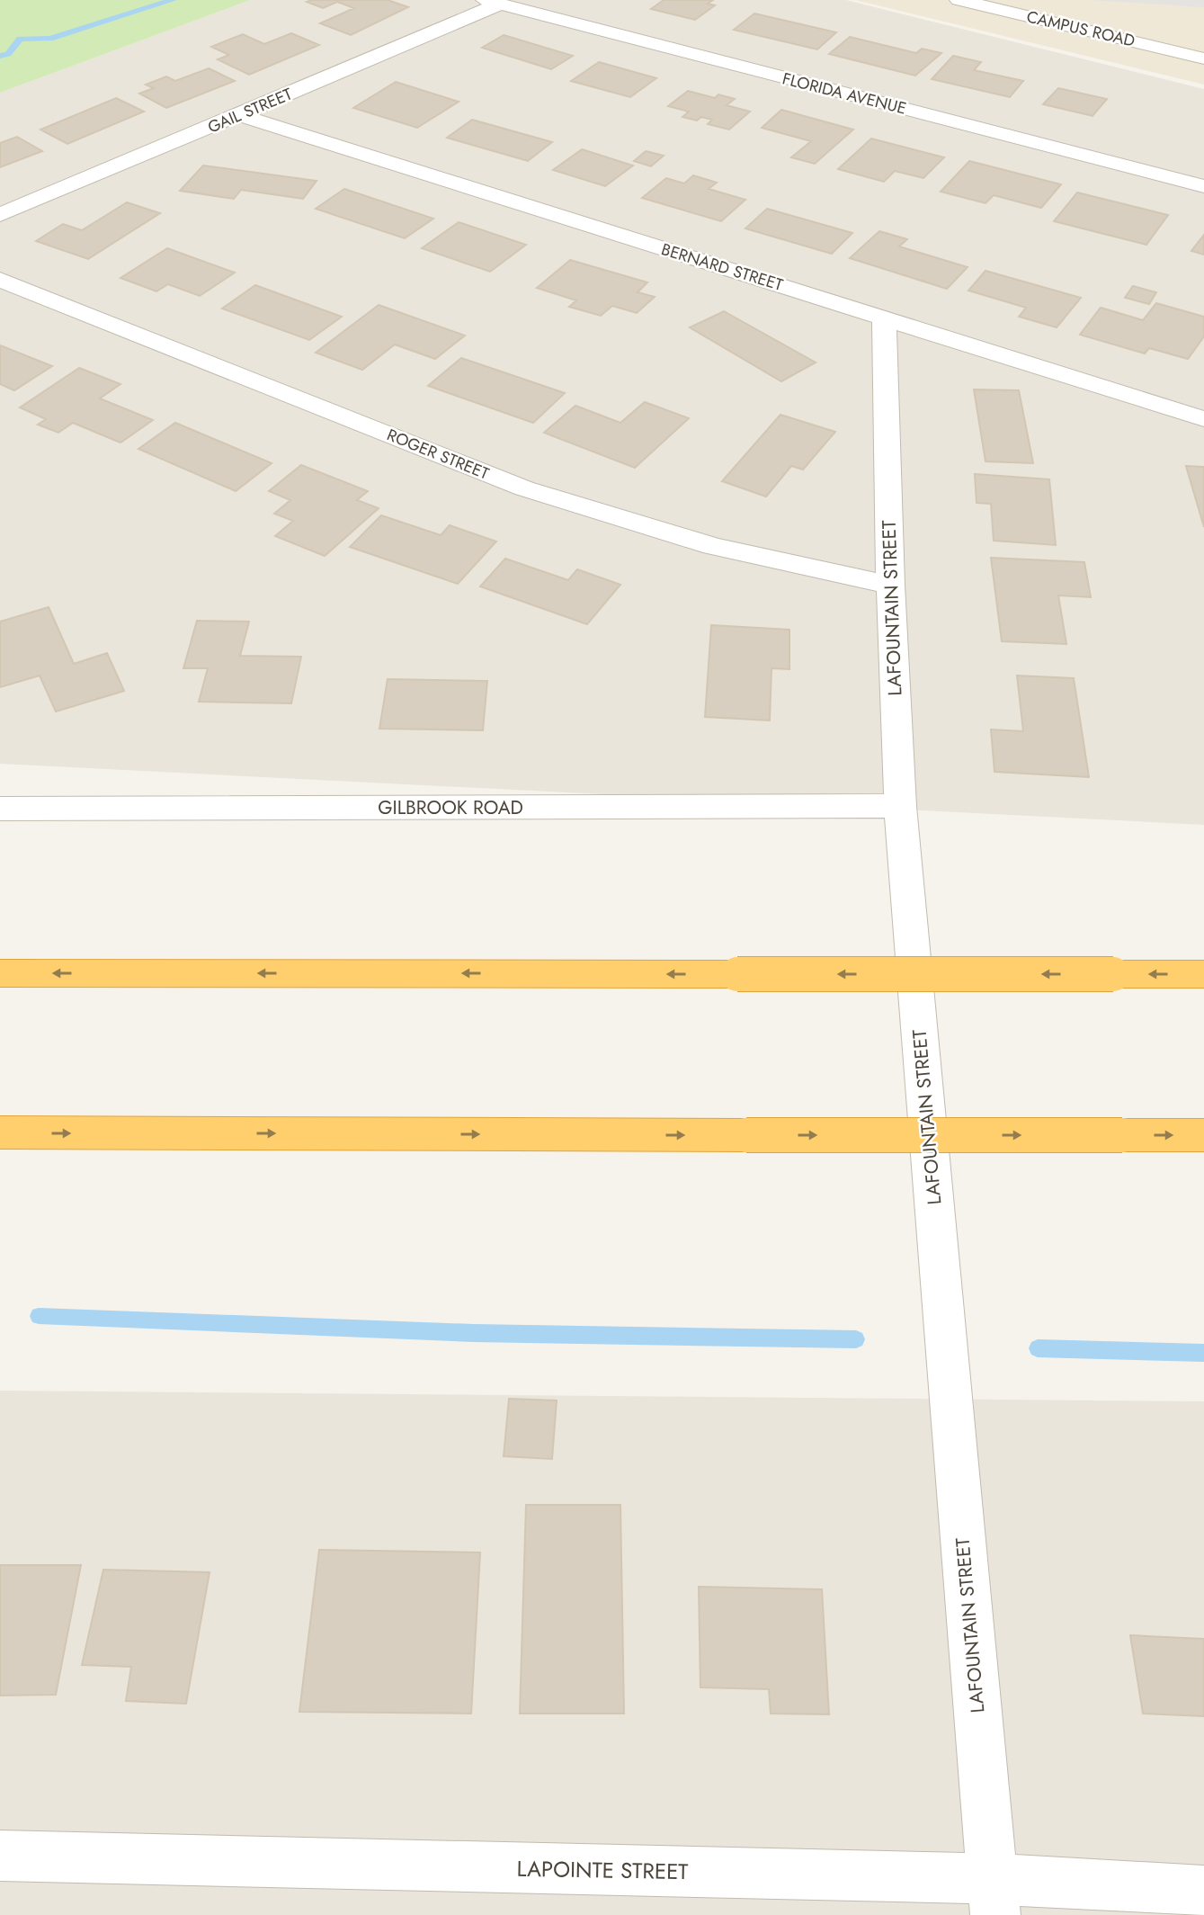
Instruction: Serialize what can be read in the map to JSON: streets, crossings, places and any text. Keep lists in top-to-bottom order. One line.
{"streets":{"street":["CAMPUS ROAD","FLORIDA AVENUE","GAIL STREET","BERNARD STREET","ROGER STREET","LAFOUNTAIN STREET","GILBROOK ROAD","LAPOINTE STREET"]},"crossings":[["FLORIDA AVENUE","GAIL STREET"],["GAIL STREET","BERNARD STREET"],["BERNARD STREET","LAFOUNTAIN STREET"],["ROGER STREET","LAFOUNTAIN STREET"],["LAFOUNTAIN STREET","GILBROOK ROAD"],["LAFOUNTAIN STREET","LAPOINTE STREET"]]}
